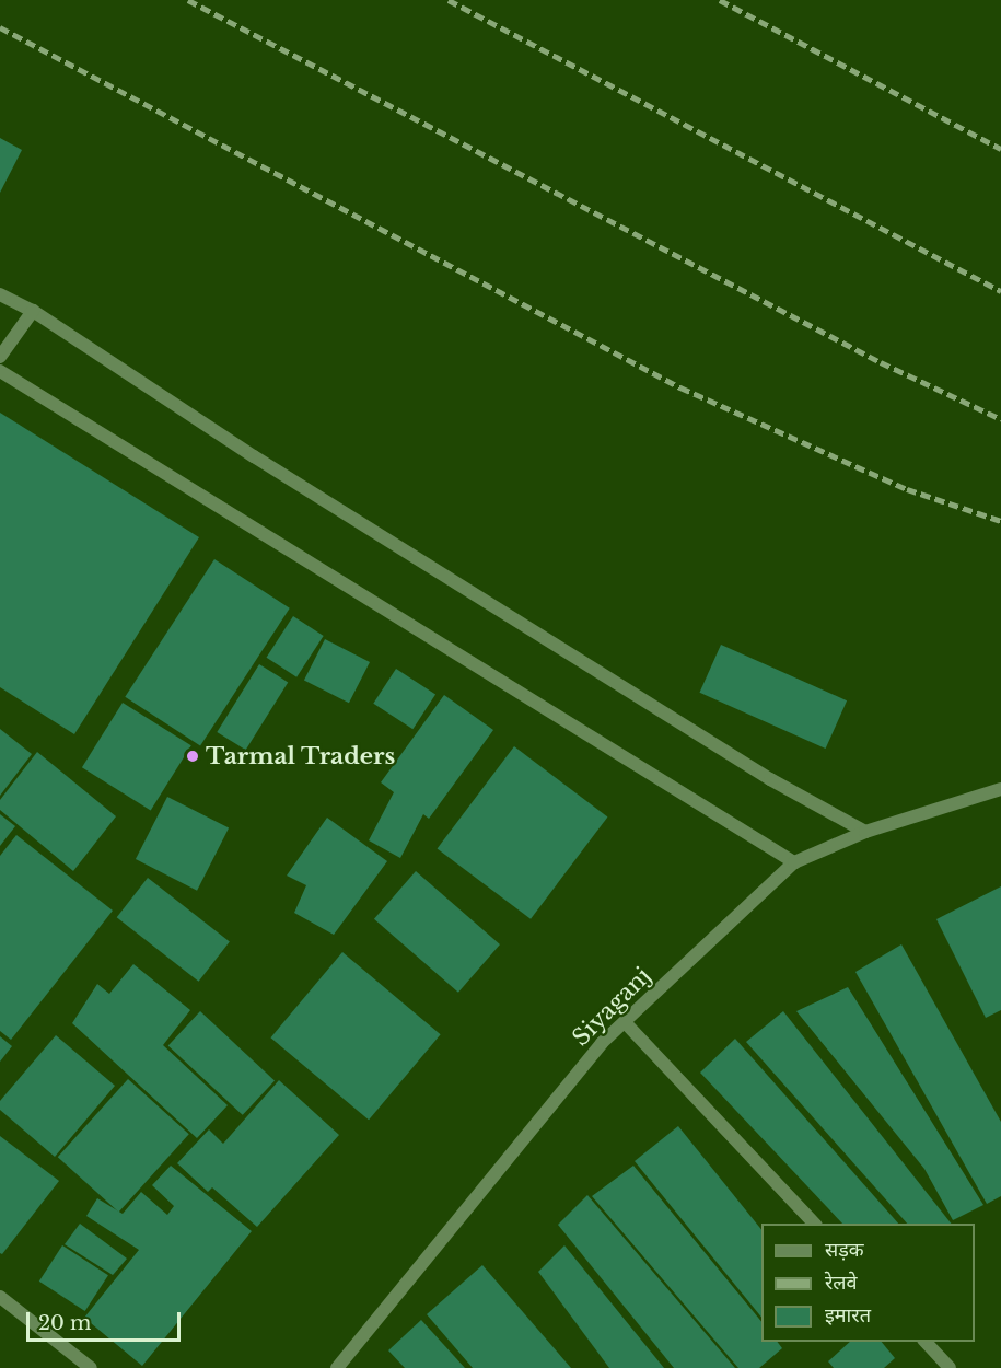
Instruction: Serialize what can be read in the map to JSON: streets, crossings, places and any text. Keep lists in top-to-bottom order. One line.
{"streets":{"street":["Siyaganj"]},"places":["Tarmal Traders"],"legend":["सड़क","रेलवे","इमारत"],"scale_bar":"20 m"}
